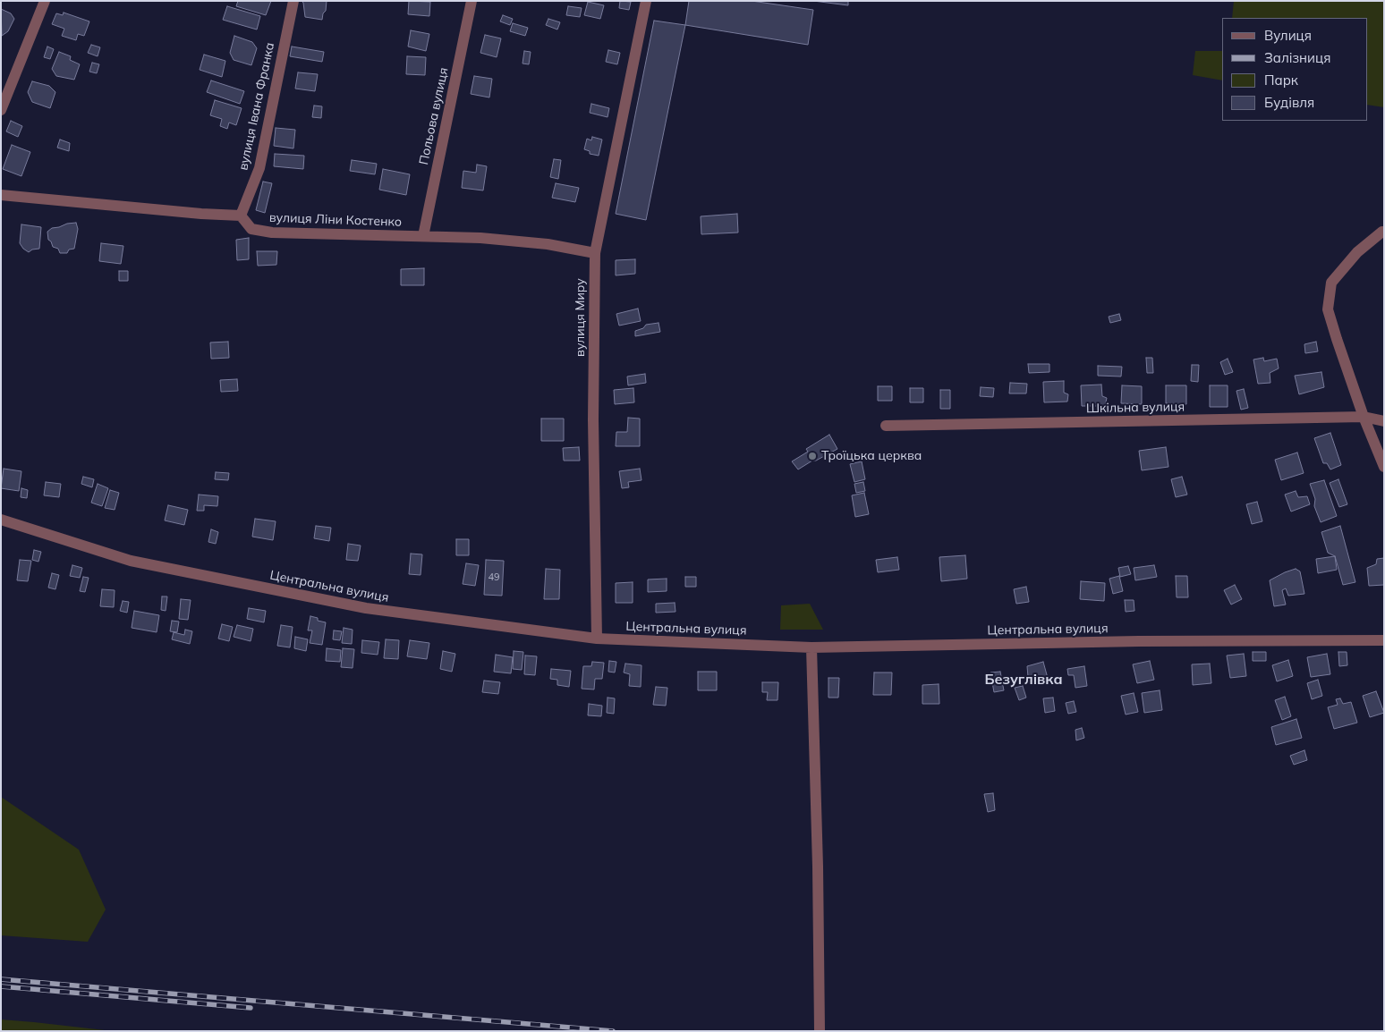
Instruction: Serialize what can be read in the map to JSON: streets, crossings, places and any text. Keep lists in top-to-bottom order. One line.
{"streets":{"street":["вулиця Івана Франка","Польова вулиця","вулиця Ліни Костенко","вулиця Миру","Шкільна вулиця","Центральна вулиця"]},"crossings":[["вулиця Івана Франка","вулиця Ліни Костенко"],["Польова вулиця","вулиця Ліни Костенко"],["вулиця Ліни Костенко","вулиця Миру"],["вулиця Миру","Центральна вулиця"]],"districts":["Безуглівка"],"places":["Троїцька церква"],"house_numbers":["49"],"legend":["Вулиця","Залізниця","Парк","Будівля"]}
